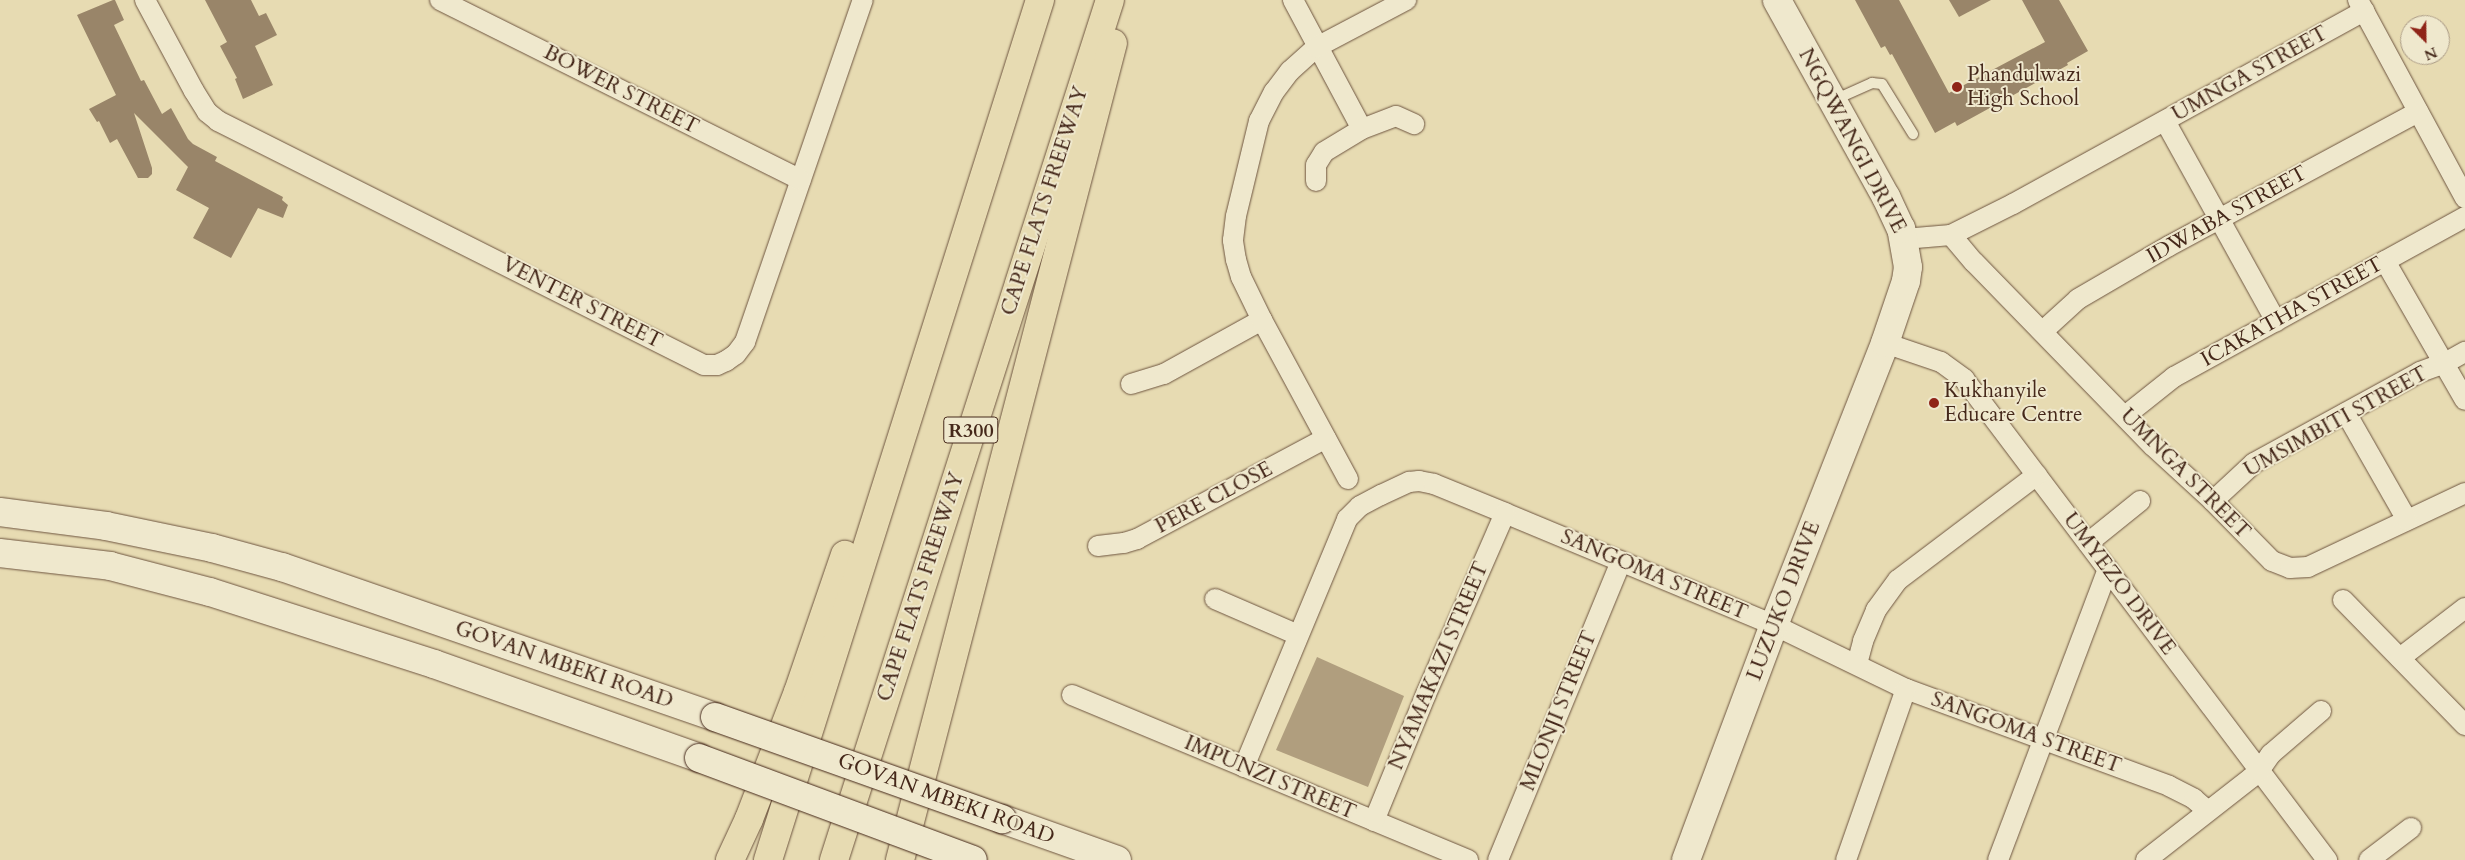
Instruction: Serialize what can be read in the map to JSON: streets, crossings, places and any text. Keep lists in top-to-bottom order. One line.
{"streets":{"highway":["CAPE FLATS FREEWAY","R300"],"main road":["NGQWANGI DRIVE","LUZUKO DRIVE","GOVAN MBEKI ROAD"],"street":["UMNGA STREET","BOWER STREET","IDWABA STREET","VENTER STREET","ICAKATHA STREET","UMSIMBITI STREET","PERE CLOSE","SANGOMA STREET","UMYEZO DRIVE","NYAMAKAZI STREET","MLONJI STREET","IMPUNZI STREET"]},"crossings":[["UMNGA STREET","NGQWANGI DRIVE"],["UMNGA STREET","IDWABA STREET"],["UMNGA STREET","ICAKATHA STREET"],["UMNGA STREET","UMSIMBITI STREET"],["BOWER STREET","VENTER STREET"],["NGQWANGI DRIVE","UMYEZO DRIVE"],["NGQWANGI DRIVE","LUZUKO DRIVE"],["SANGOMA STREET","LUZUKO DRIVE"],["SANGOMA STREET","NYAMAKAZI STREET"],["SANGOMA STREET","MLONJI STREET"],["SANGOMA STREET","IMPUNZI STREET"],["UMYEZO DRIVE","LUZUKO DRIVE"],["NYAMAKAZI STREET","IMPUNZI STREET"]],"places":["Phandulwazi High School","Kukhanyile Educare Centre"],"north":"bottom right"}
